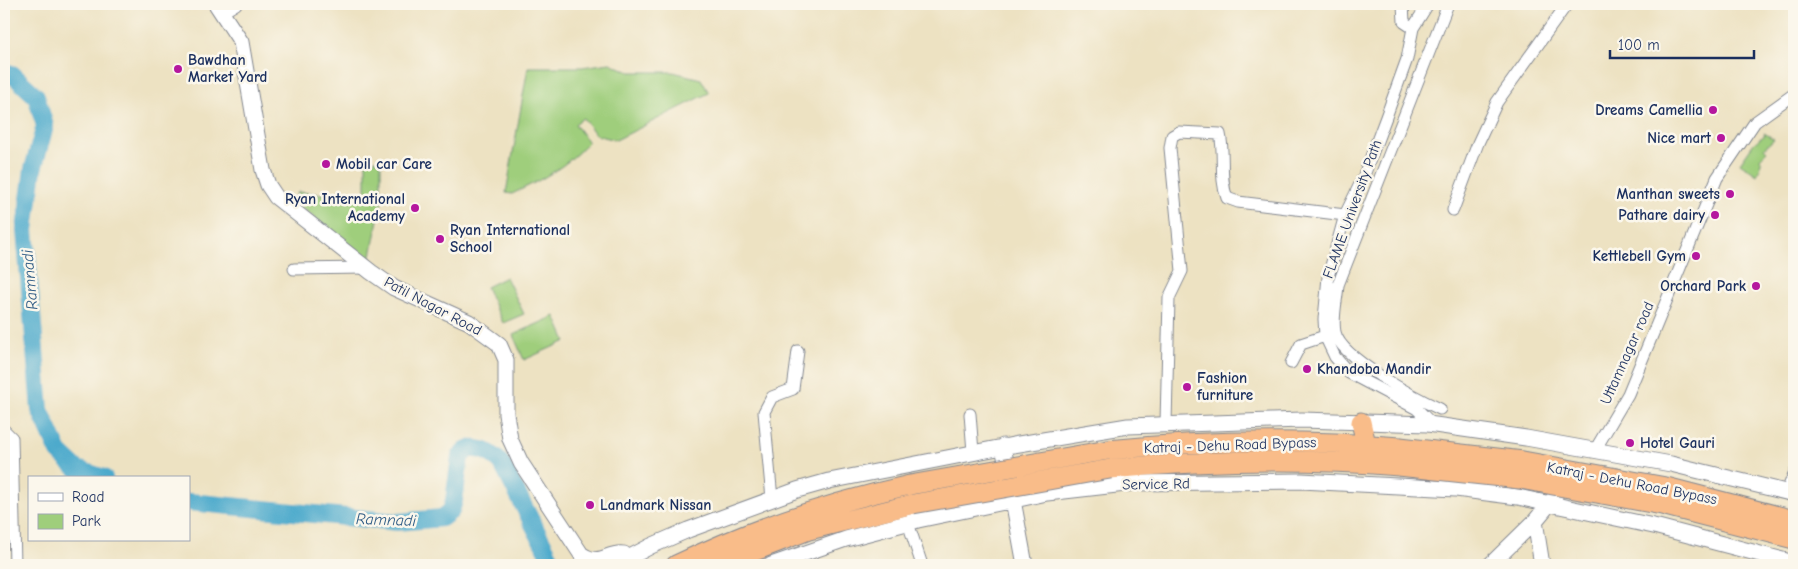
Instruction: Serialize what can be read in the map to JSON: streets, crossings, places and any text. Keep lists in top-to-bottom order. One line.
{"streets":{"highway":["Katraj - Dehu Road Bypass"],"street":["FLAME University Path","Patil Nagar Road","Uttamnagar road","Service Rd"]},"water":["Ramnadi"],"places":["Bawdhan Market Yard","Dreams Camellia","Nice mart","Mobil car Care","Manthan sweets","Ryan International Academy","Pathare dairy","Ryan International School","Kettlebell Gym","Orchard Park","Khandoba Mandir","Fashion furniture","Hotel Gauri","Landmark Nissan"],"legend":["Road","Park"],"scale_bar":"100 m"}
